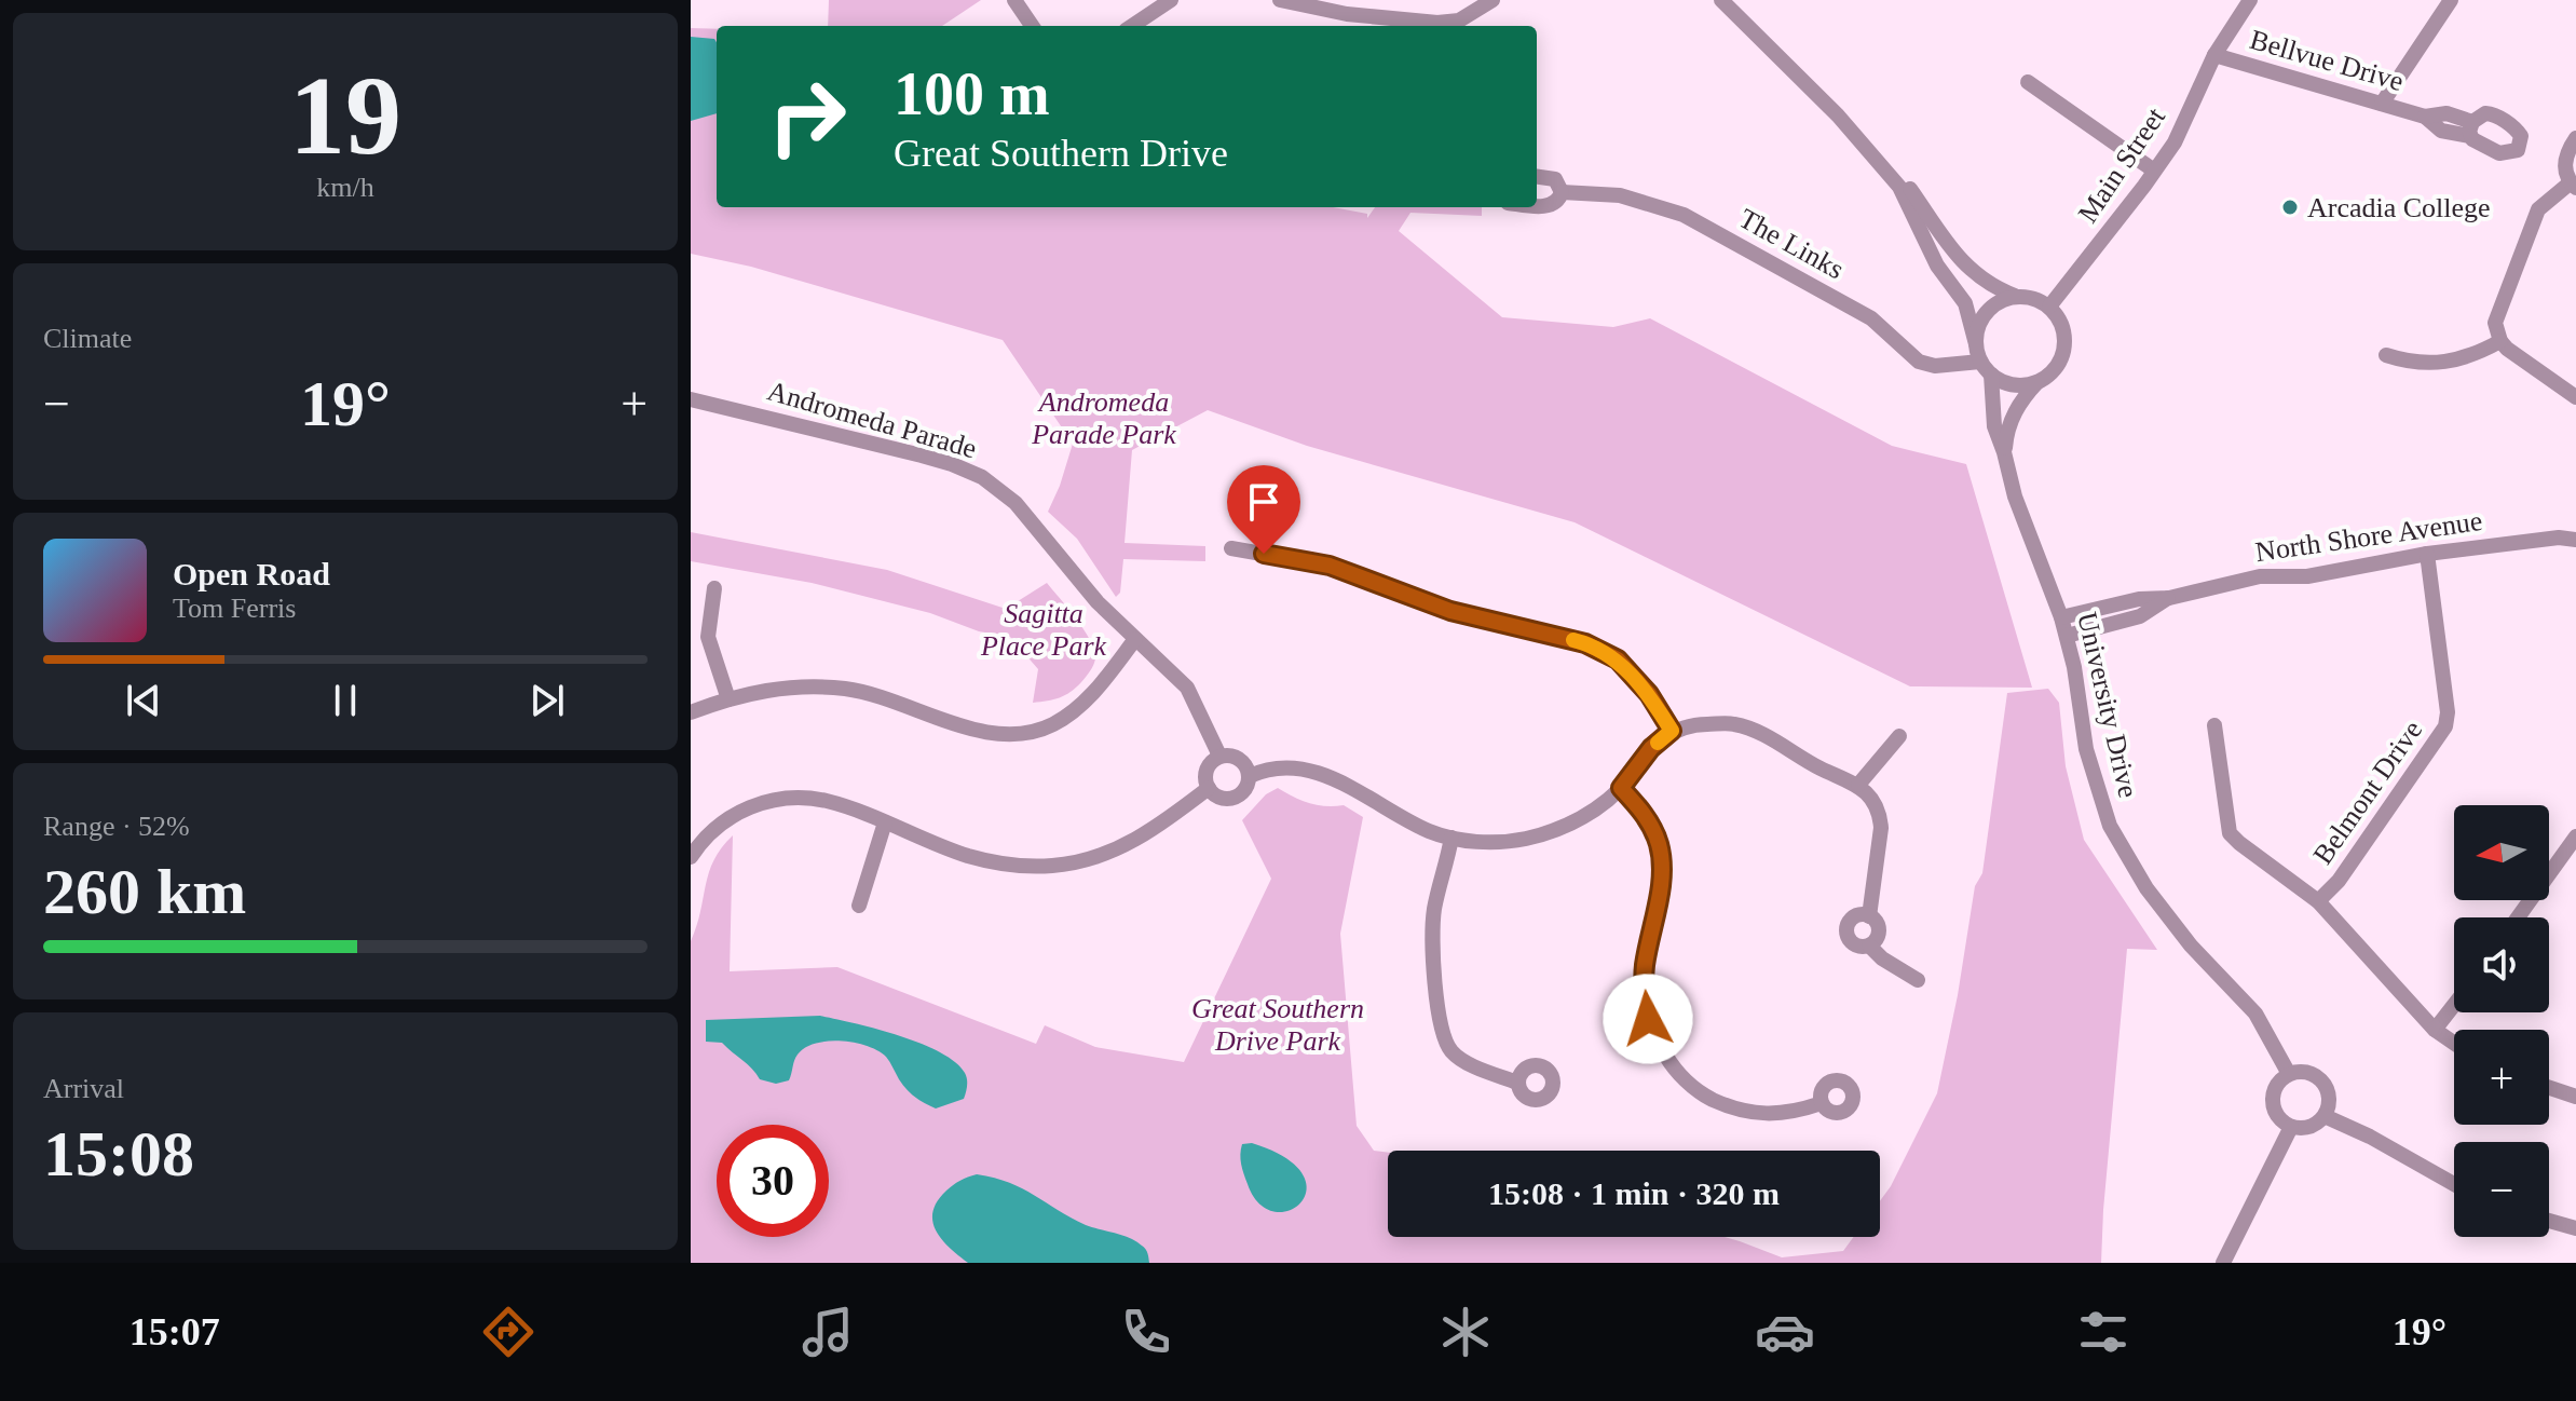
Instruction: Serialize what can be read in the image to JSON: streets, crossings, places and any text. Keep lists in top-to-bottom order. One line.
{"streets":{"street":["Bellvue Drive","Main Street","The Links","Andromeda Parade","North Shore Avenue","University Drive","Belmont Drive"]},"crossings":[["Bellvue Drive","Main Street"],["Main Street","The Links"],["Main Street","University Drive"],["The Links","University Drive"],["North Shore Avenue","University Drive"],["North Shore Avenue","Belmont Drive"]],"parks":["Andromeda Parade Park","Sagitta Place Park","Great Southern Drive Park"],"places":["Arcadia College"],"north":"left","page":{"tile":[["19","km/h"],"Climate",["Range · 52%","260 km"],["Arrival","15:08"]],"turn":["100 m","Great Southern Drive"],"heat":["−","19°","+"],"song":["Open Road","Tom Ferris"],"map_buttons":["+","−"],"limit":"30","trip":"15:08 · 1 min · 320 m","tabs":["15:07","19°"]}}
